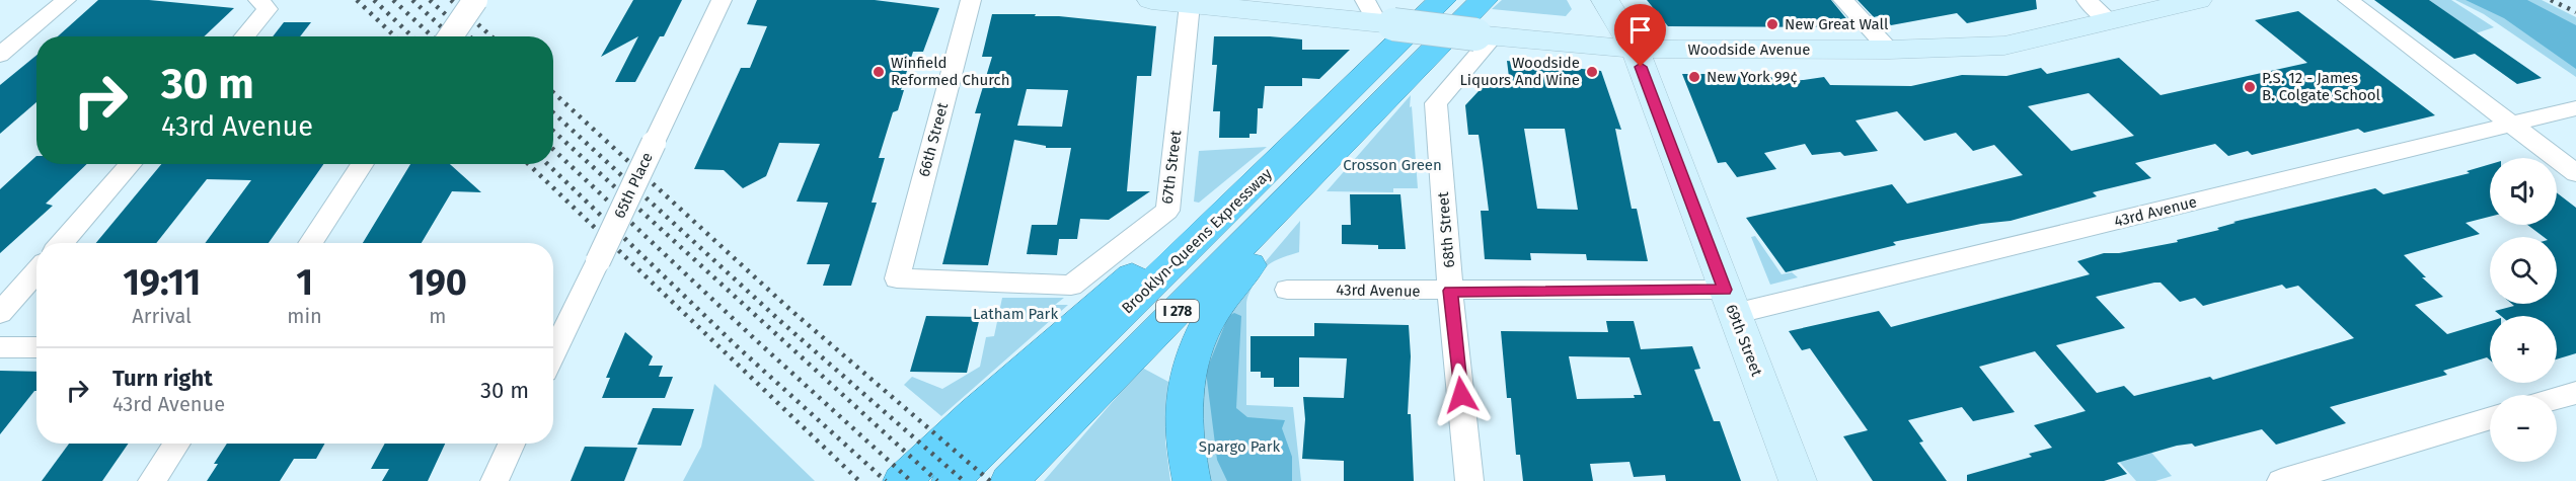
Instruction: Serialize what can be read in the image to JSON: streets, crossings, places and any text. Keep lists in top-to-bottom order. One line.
{"streets":{"highway":["Brooklyn-Queens Expressway","I 278"],"street":["Woodside Avenue","66th Street","67th Street","65th Place","43rd Avenue","68th Street","69th Street"]},"crossings":[["Woodside Avenue","67th Street"],["Woodside Avenue","68th Street"],["Woodside Avenue","69th Street"],["66th Street","67th Street"],["43rd Avenue","68th Street"],["43rd Avenue","69th Street"]],"parks":["Crosson Green","Latham Park","Spargo Park"],"places":["New Great Wall","Winfield Reformed Church","Woodside Liquors And Wine","New York 99¢","P.S. 12 - James B. Colgate School"],"page":{"turn":["30 m","43rd Avenue"],"map_buttons":["+","−"],"eta":["19:11","Arrival","1","min","190","m"],"list":[{"name":"Turn right","note":"43rd Avenue","value":"30 m"}]}}
